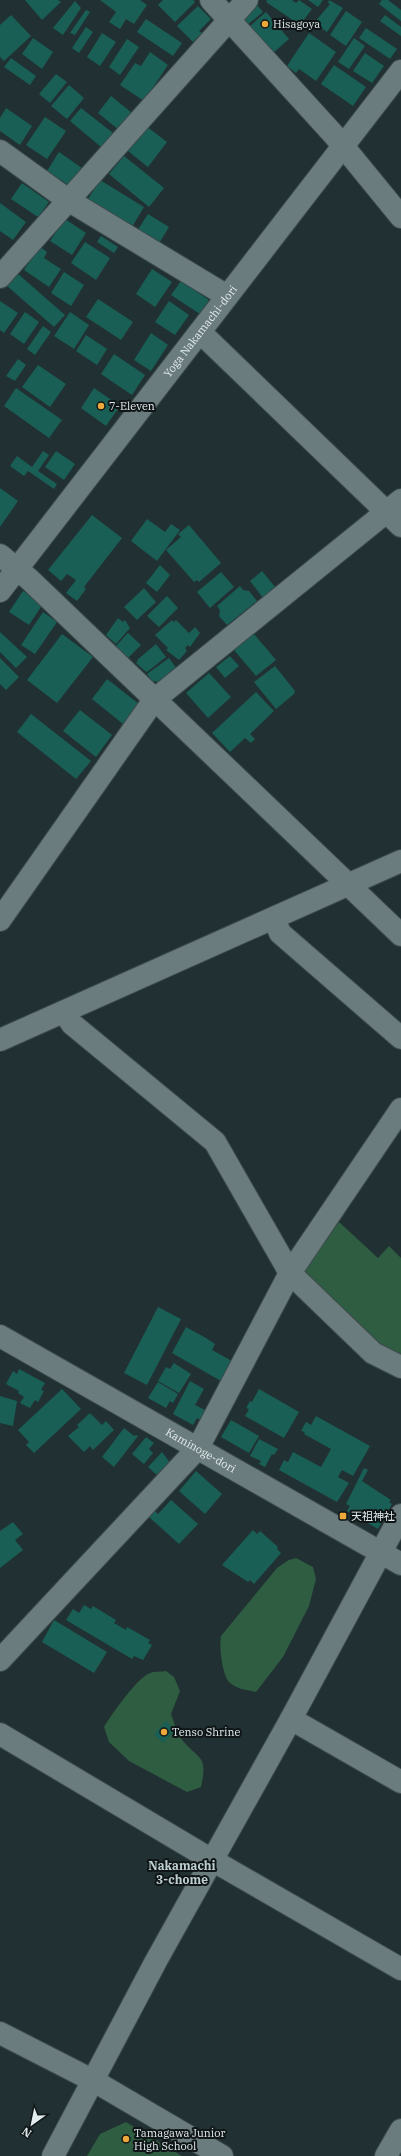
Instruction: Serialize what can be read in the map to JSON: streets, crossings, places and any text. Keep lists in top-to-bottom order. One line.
{"streets":{"street":["Yoga Nakamachi-dori","Kaminoge-dori"]},"districts":["Nakamachi 3-chome"],"places":{"other":["Hisagoya","7-Eleven","Tenso Shrine","Tamagawa Junior High School"],"transit":["天祖神社"]},"north":"bottom left"}
